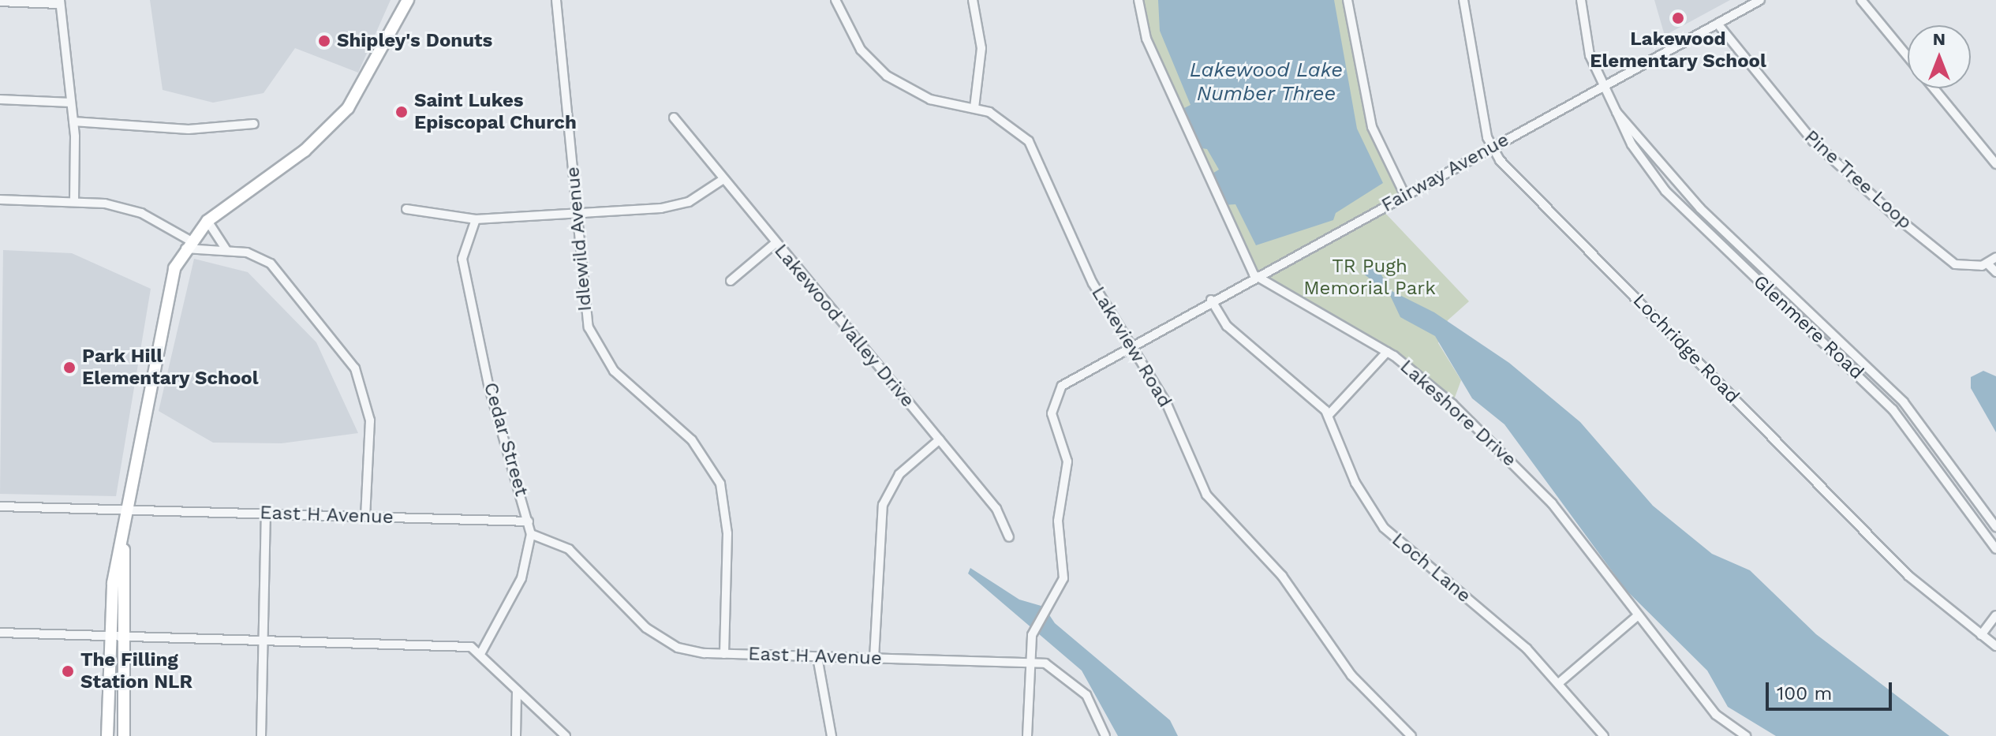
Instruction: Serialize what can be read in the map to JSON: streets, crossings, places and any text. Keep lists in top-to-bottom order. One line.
{"streets":{"street":["Fairway Avenue","Pine Tree Loop","Idlewild Avenue","Lakewood Valley Drive","Glenmere Road","Lakeview Road","Lochridge Road","Lakeshore Drive","Cedar Street","East H Avenue","Loch Lane"]},"crossings":[["Fairway Avenue","Pine Tree Loop"],["Fairway Avenue","Glenmere Road"],["Fairway Avenue","Lakeview Road"],["Fairway Avenue","Lochridge Road"],["Fairway Avenue","Lakeshore Drive"],["Fairway Avenue","East H Avenue"],["Fairway Avenue","Loch Lane"],["Idlewild Avenue","East H Avenue"],["Cedar Street","East H Avenue"]],"water":["Lakewood Lake Number Three"],"parks":["TR Pugh Memorial Park"],"places":["Lakewood Elementary School","Shipley's Donuts","Saint Lukes Episcopal Church","Park Hill Elementary School","The Filling Station NLR"],"scale_bar":"100 m","north":"top"}
